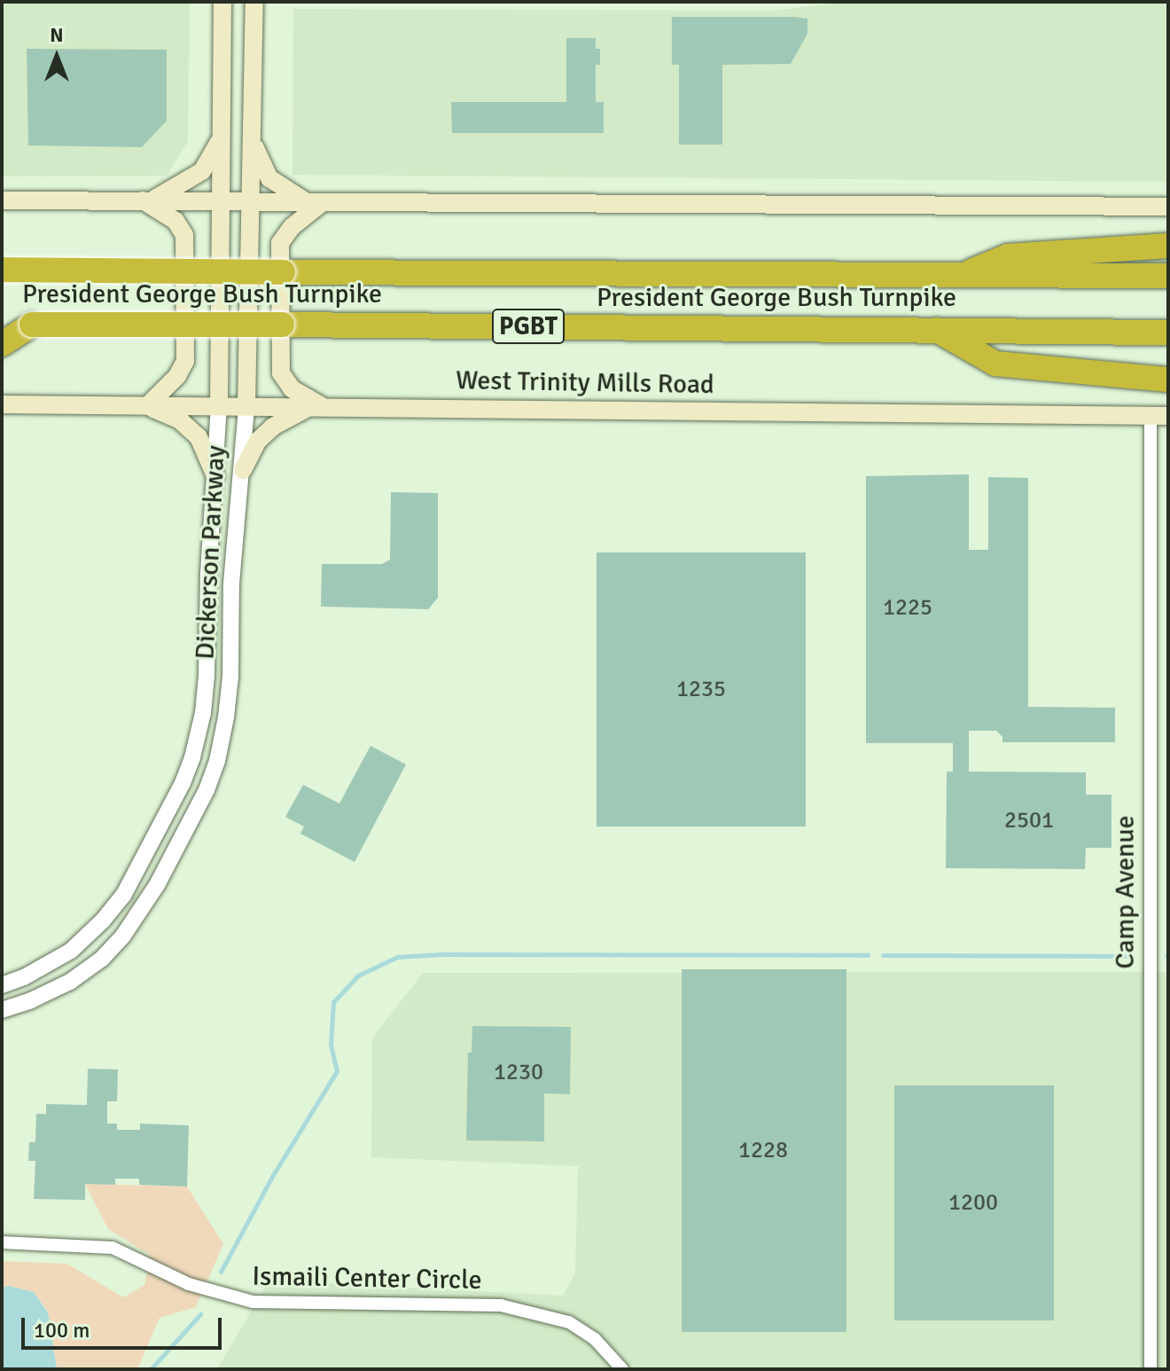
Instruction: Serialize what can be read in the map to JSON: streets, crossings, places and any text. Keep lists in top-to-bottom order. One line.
{"streets":{"highway":["President George Bush Turnpike","PGBT"],"main road":["West Trinity Mills Road","Dickerson Parkway"],"street":["Camp Avenue","Ismaili Center Circle"]},"crossings":[["West Trinity Mills Road","Dickerson Parkway"],["West Trinity Mills Road","Camp Avenue"]],"house_numbers":["1225","1235","2501","1230","1228","1200"],"scale_bar":"100 m","north":"top"}
